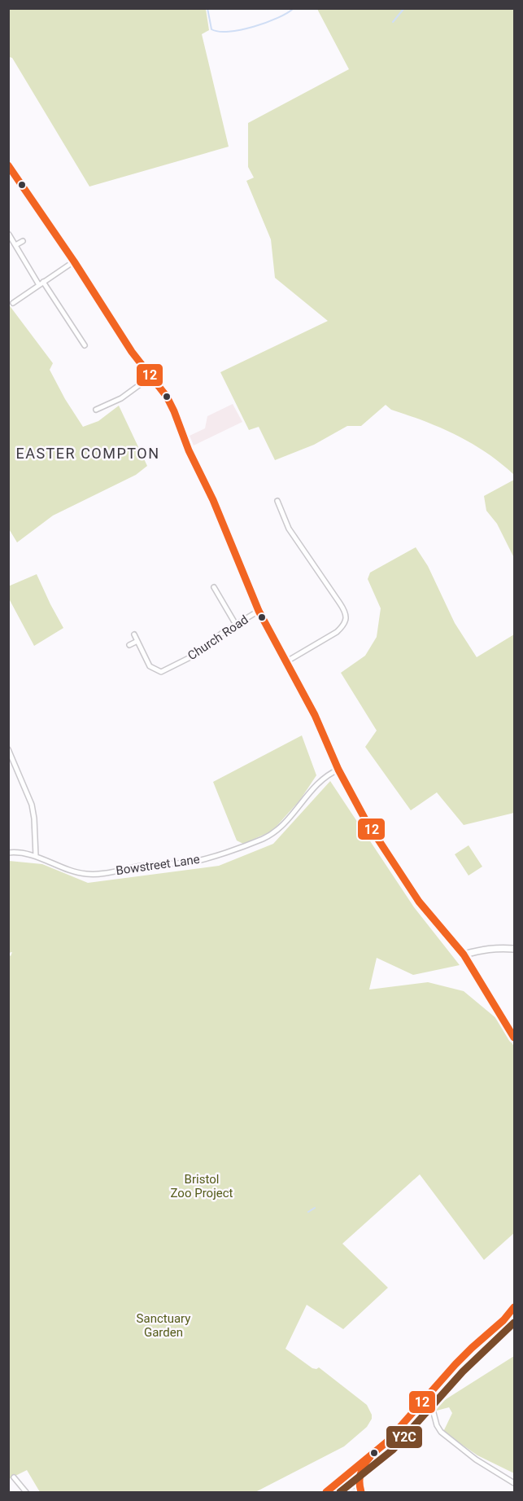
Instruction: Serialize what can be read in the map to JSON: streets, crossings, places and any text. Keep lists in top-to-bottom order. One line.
{"streets":{"street":["Church Road","Bowstreet Lane"]},"districts":["EASTER COMPTON"],"parks":["Bristol Zoo Project","Sanctuary Garden"],"lines":["transit line 12","transit line Y2C"]}
